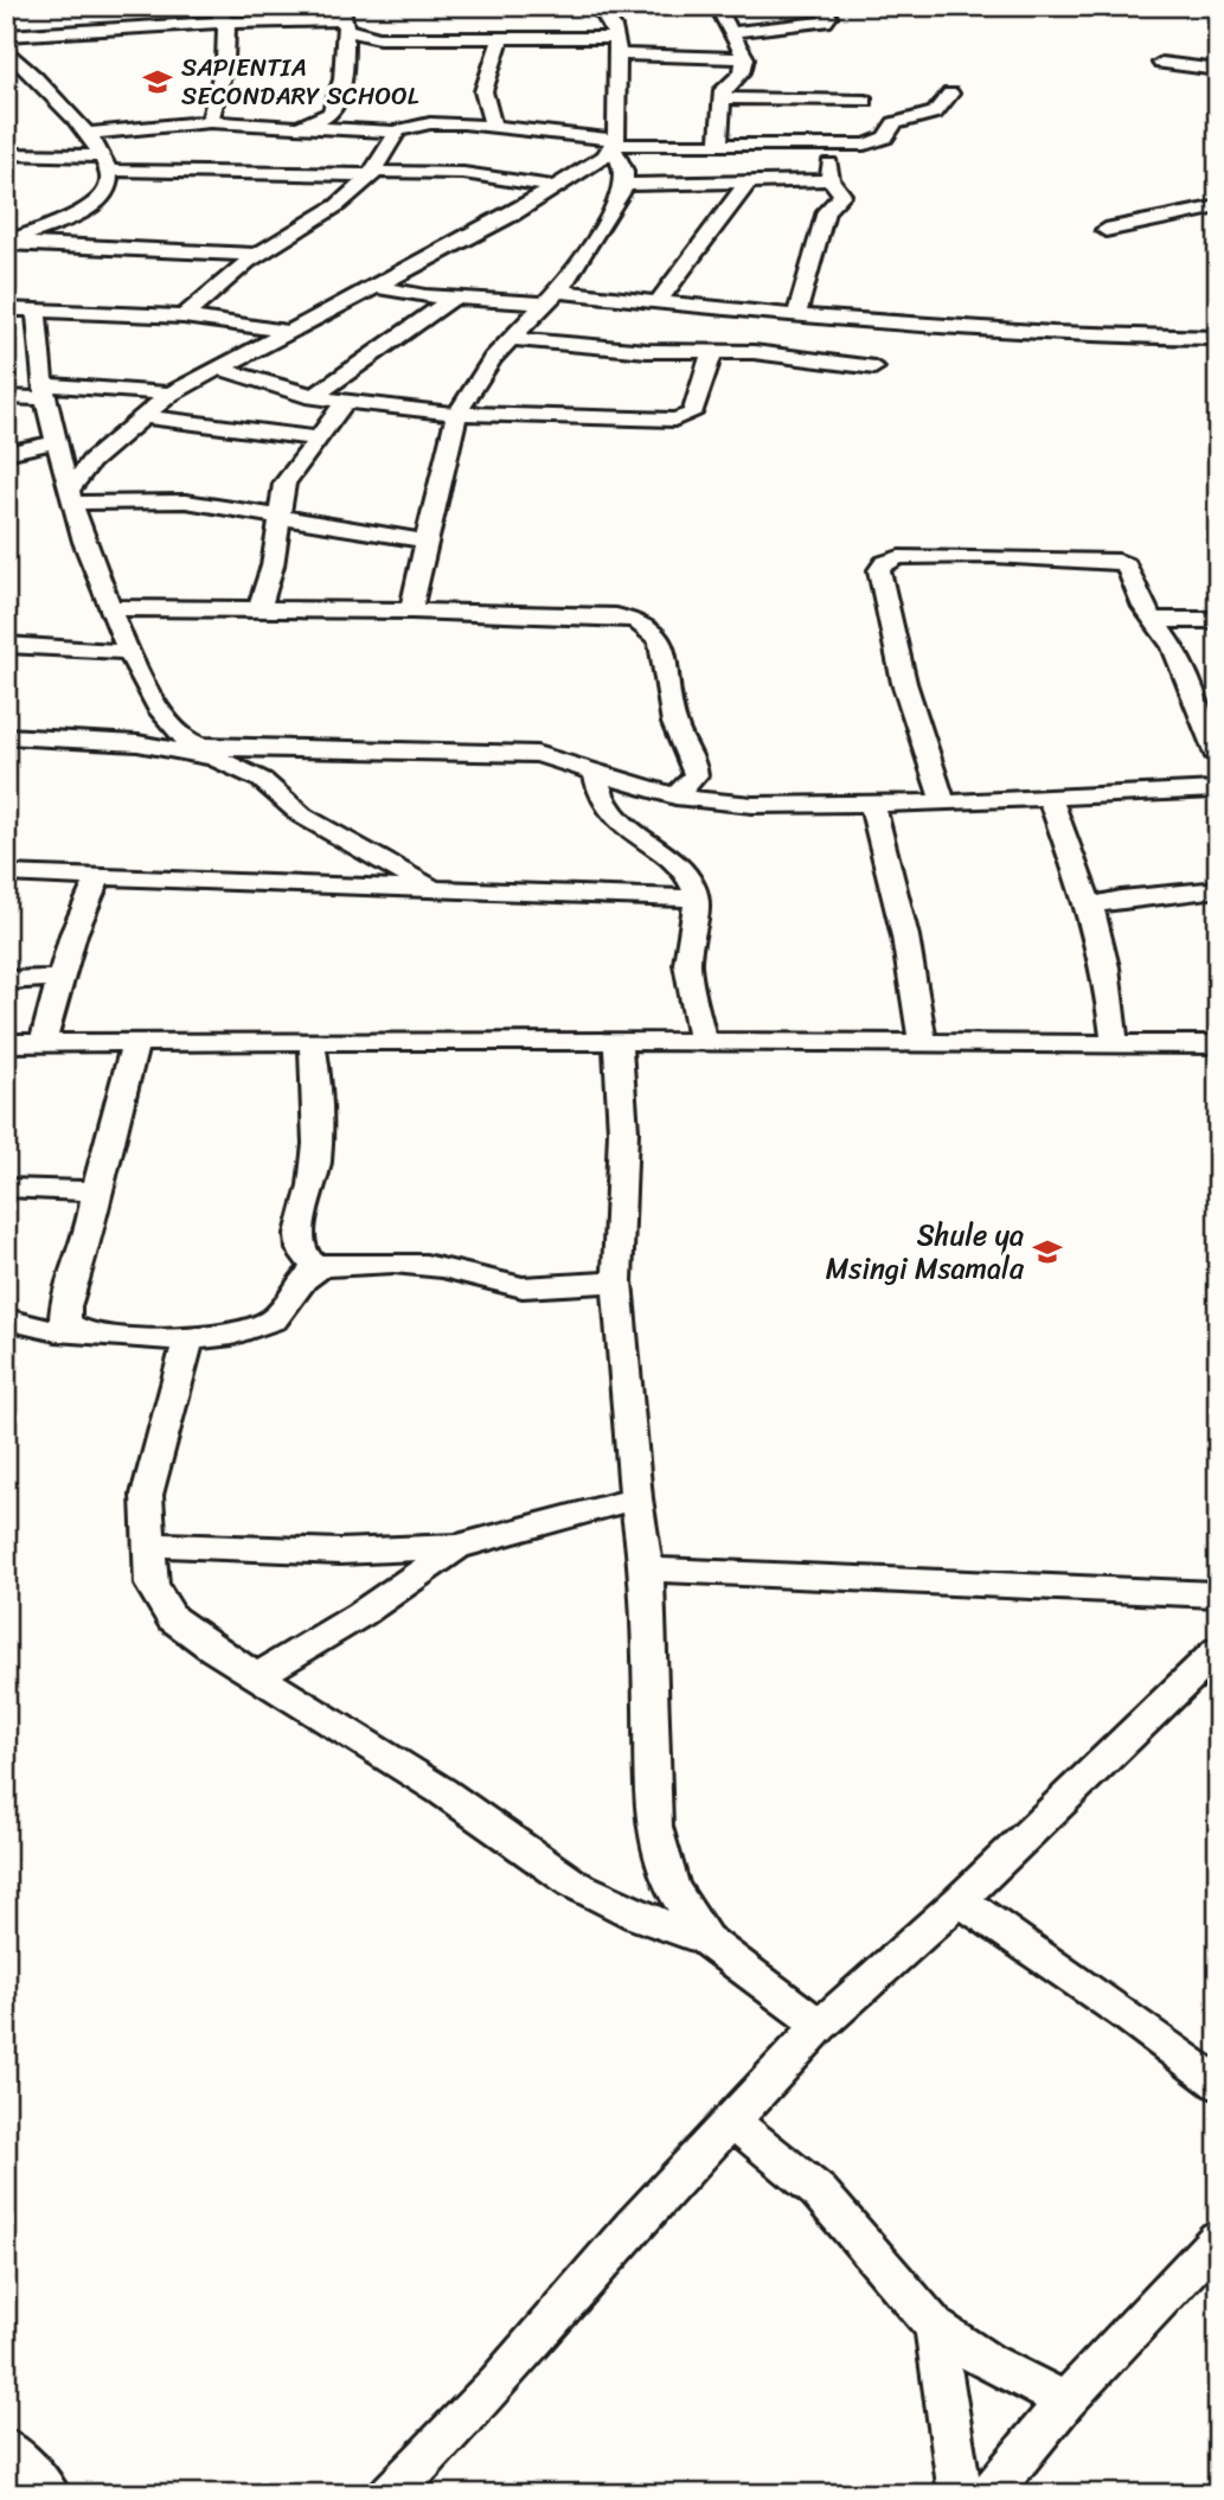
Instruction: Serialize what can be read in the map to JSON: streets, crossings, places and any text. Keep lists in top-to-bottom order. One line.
{"places":{"school or university":["SAPIENTIA SECONDARY SCHOOL","Shule ya Msingi Msamala"]}}
